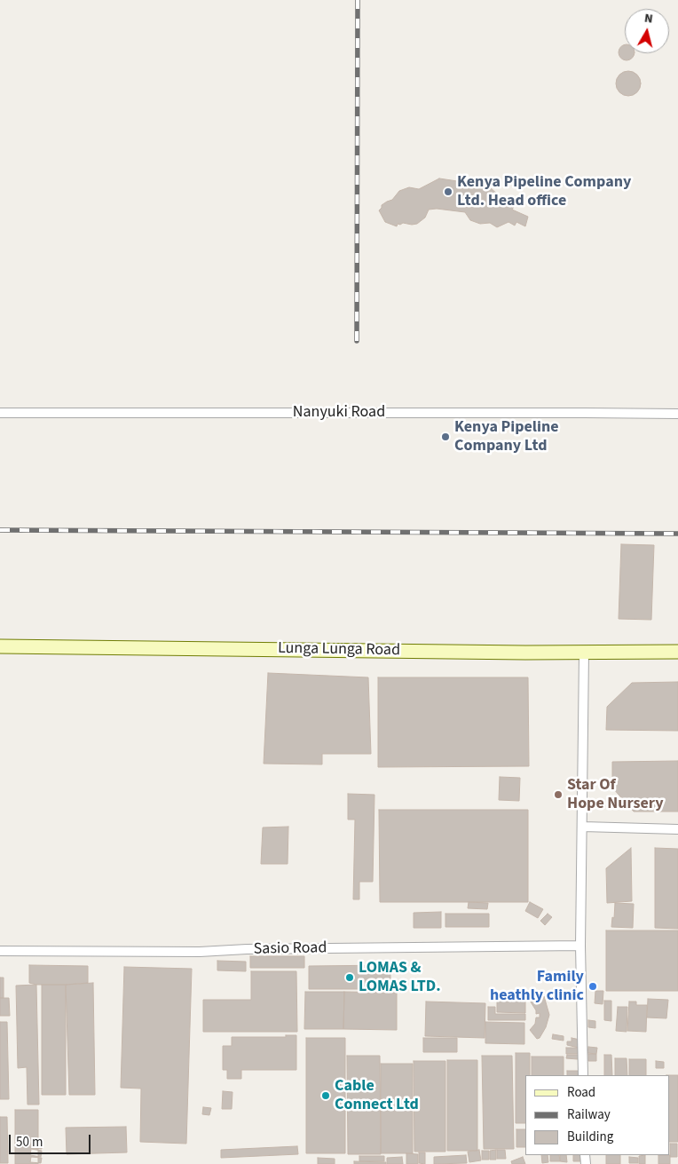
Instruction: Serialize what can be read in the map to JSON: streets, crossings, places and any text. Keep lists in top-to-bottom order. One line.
{"streets":{"main road":["Lunga Lunga Road"],"street":["Nanyuki Road","Sasio Road"]},"places":["Kenya Pipeline Company Ltd. Head office","Kenya Pipeline Company Ltd","Star Of Hope Nursery","LOMAS & LOMAS LTD.","Family heathly clinic","Cable Connect Ltd"],"legend":["Road","Railway","Building"],"scale_bar":"50 m","north":"top"}
